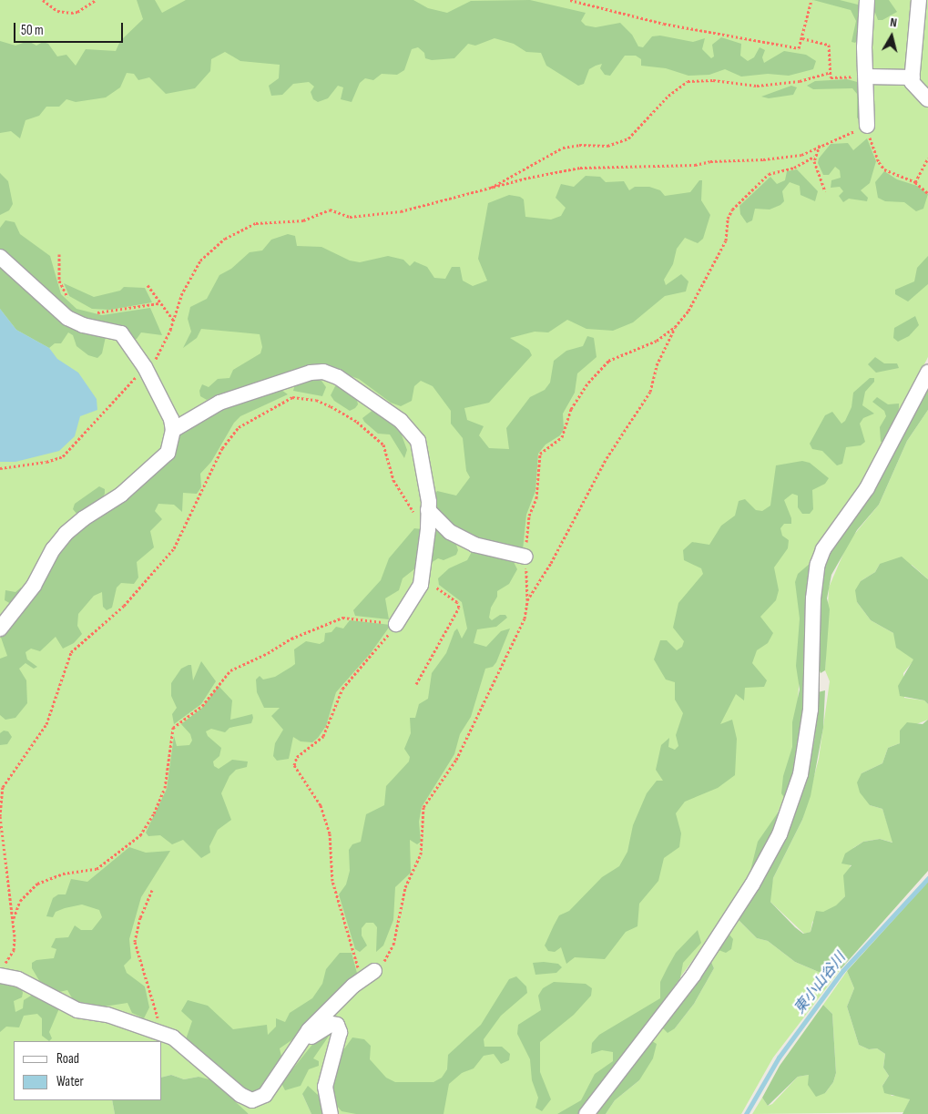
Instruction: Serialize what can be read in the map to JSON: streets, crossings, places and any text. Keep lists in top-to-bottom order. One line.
{"water":["東小山谷川"],"legend":["Road","Water"],"scale_bar":"50 m","north":"top"}
